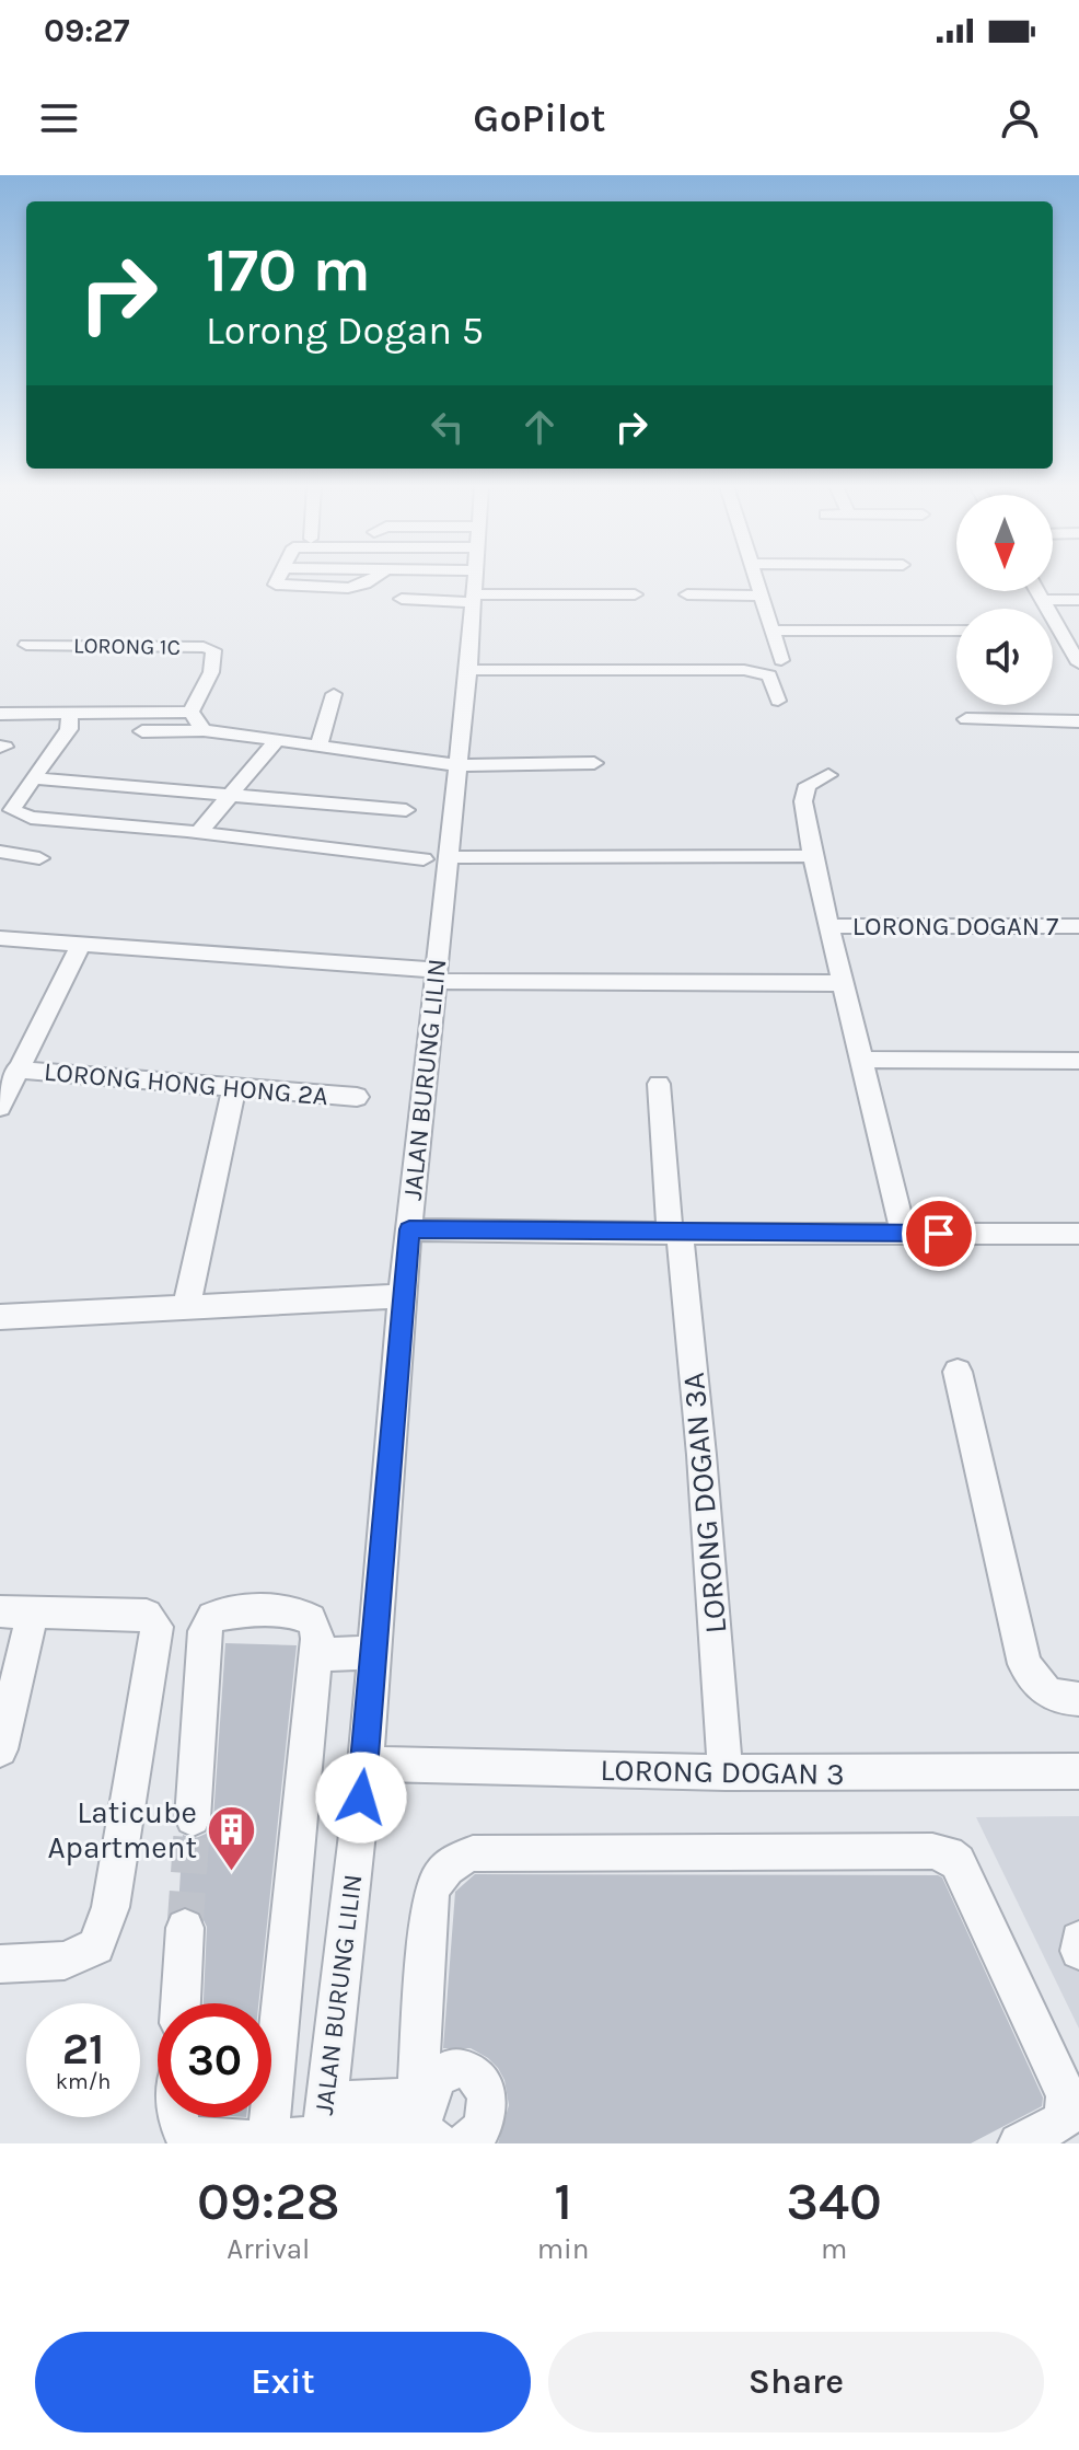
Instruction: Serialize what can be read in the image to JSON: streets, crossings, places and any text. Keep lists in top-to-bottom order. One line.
{"streets":{"street":["LORONG 1C","LORONG DOGAN 7","JALAN BURUNG LILIN","LORONG HONG HONG 2A","LORONG DOGAN 3A","LORONG DOGAN 3"]},"crossings":[["JALAN BURUNG LILIN","LORONG DOGAN 3"],["LORONG DOGAN 3A","LORONG DOGAN 3"]],"places":{"building":["Laticube Apartment"]},"north":"bottom","page":{"status":"09:27","header":"GoPilot","turn":["170 m","Lorong Dogan 5"],"speed":"21 km/h","limit":"30","eta":["09:28","Arrival","1","min","340","m"],"buttons":["Exit","Share"]}}
